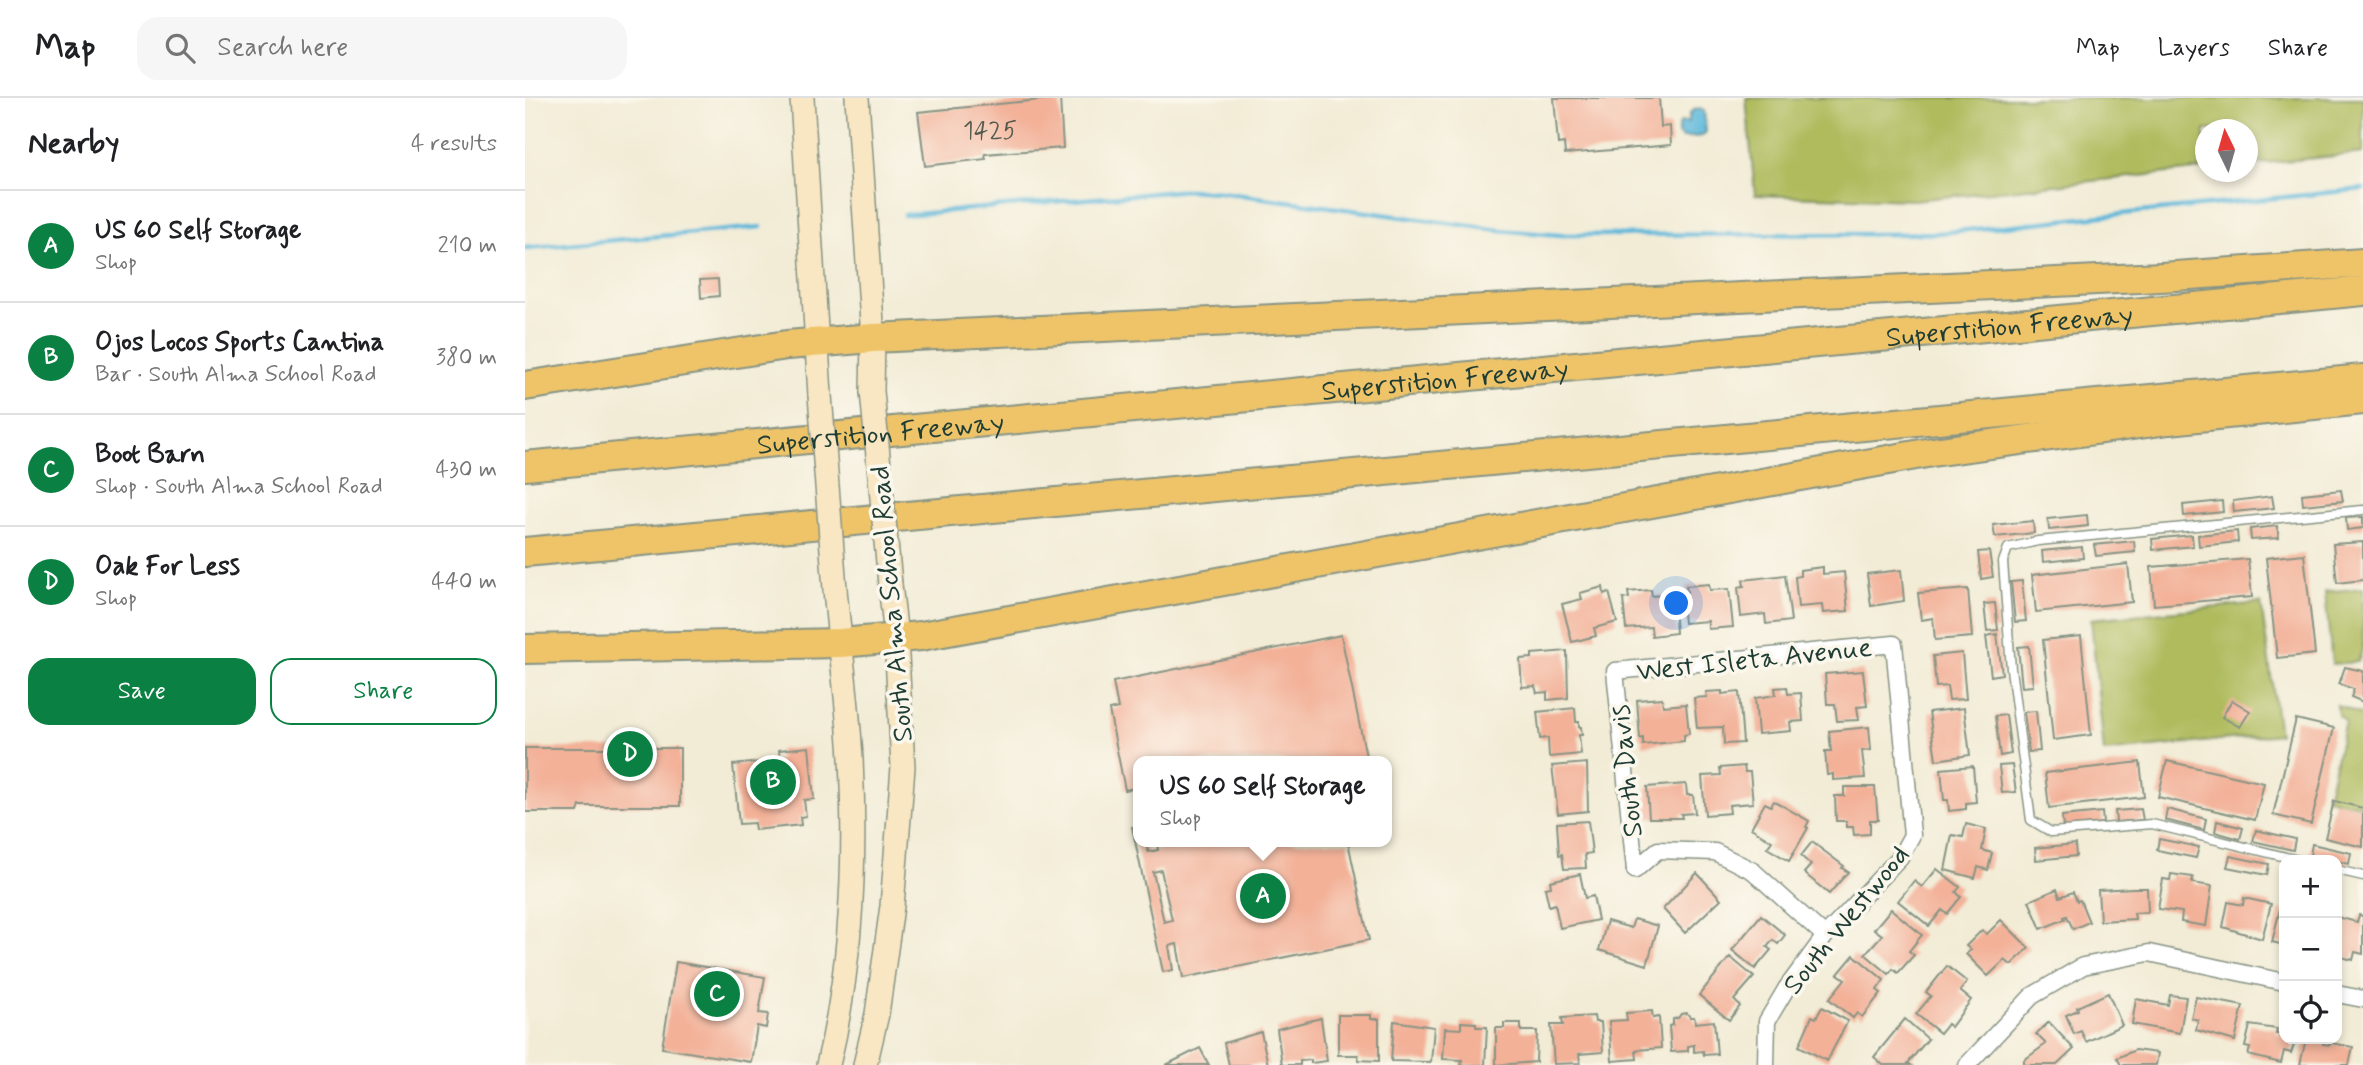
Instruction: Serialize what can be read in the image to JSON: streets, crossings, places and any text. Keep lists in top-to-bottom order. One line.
{"streets":{"highway":["Superstition Freeway"],"main road":["South Alma School Road"],"street":["West Isleta Avenue","South Davis","South Westwood"]},"crossings":[["West Isleta Avenue","South Davis"],["West Isleta Avenue","South Westwood"],["South Davis","South Westwood"]],"house_numbers":["1425"],"north":"top","page":{"header":"Map","search":"Search here","nav":["Map","Layers","Share"],"heading":["Nearby","4 results"],"list":[{"mark":"A","name":"US 60 Self Storage","note":"Shop","value":"210 m"},{"mark":"B","name":"Ojos Locos Sports Cantina","note":"Bar · South Alma School Road","value":"380 m"},{"mark":"C","name":"Boot Barn","note":"Shop · South Alma School Road","value":"430 m"},{"mark":"D","name":"Oak For Less","note":"Shop","value":"440 m"}],"buttons":["Save","Share"],"pins":["D","B","A","C"],"popup":["US 60 Self Storage","Shop"],"map_buttons":["+","−"]}}
